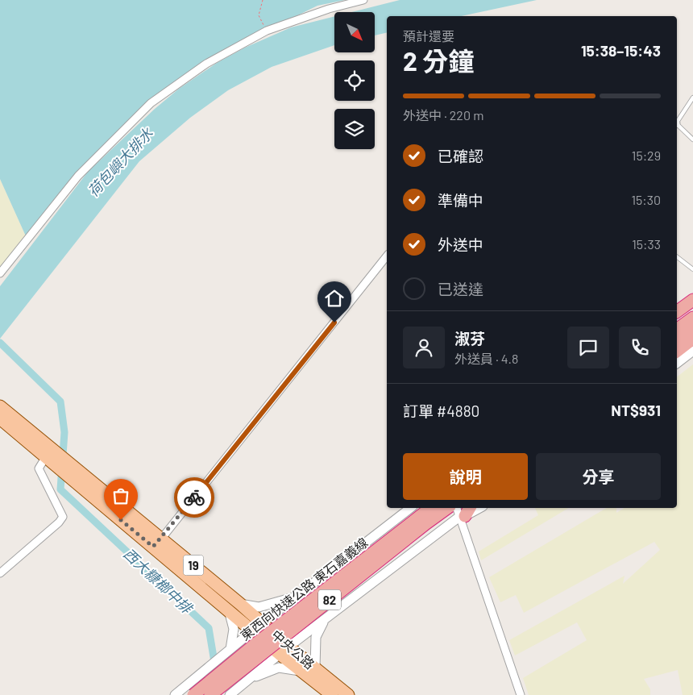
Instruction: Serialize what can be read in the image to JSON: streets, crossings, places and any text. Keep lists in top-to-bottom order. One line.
{"streets":{"highway":["東西向快速公路 東石嘉義線","82"],"main road":["19","中央公路"]},"crossings":[["19","中央公路"]],"water":["荷包嶼大排水","西大糠榔中排"],"north":"bottom right","page":{"heading":["2 分鐘","預計還要","15:38–15:43"],"panel":["淑芬","外送員 · 4.8","訂單 #4880","NT$931"],"bar":"外送中 · 220 m","list":[["已確認","15:29"],["準備中","15:30"],["外送中","15:33"],"已送達"],"buttons":["說明","分享"]}}
